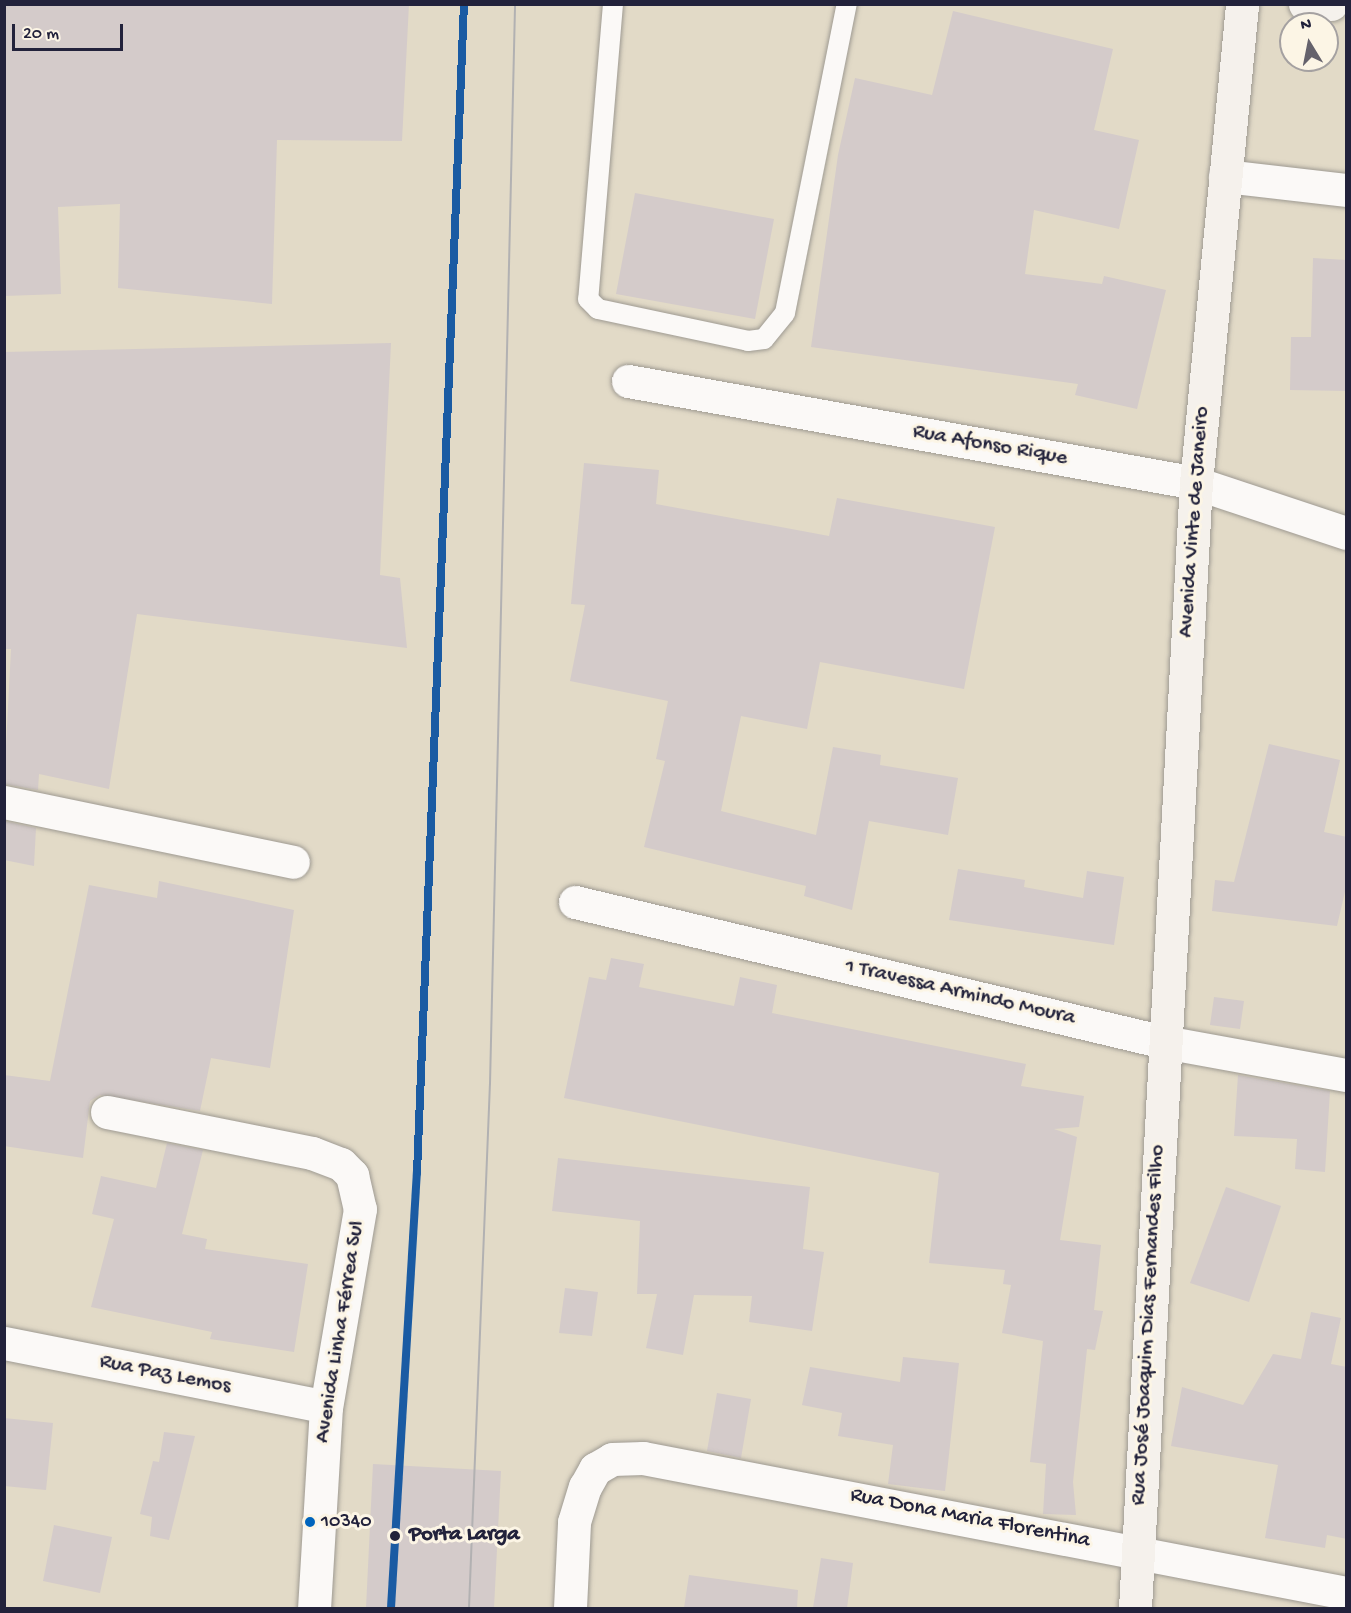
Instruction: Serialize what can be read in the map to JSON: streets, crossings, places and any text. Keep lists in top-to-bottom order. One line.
{"streets":{"street":["Rua Afonso Rique","Avenida Vinte de Janeiro","1 Travessa Armindo Moura","Rua José Joaquim Dias Fernandes Filho","Avenida Linha Férrea Sul","Rua Paz Lemos","Rua Dona Maria Florentina"]},"crossings":[["Rua Afonso Rique","Avenida Vinte de Janeiro"],["Avenida Vinte de Janeiro","1 Travessa Armindo Moura"],["Avenida Vinte de Janeiro","Rua José Joaquim Dias Fernandes Filho"],["1 Travessa Armindo Moura","Rua José Joaquim Dias Fernandes Filho"],["Rua José Joaquim Dias Fernandes Filho","Rua Dona Maria Florentina"],["Avenida Linha Férrea Sul","Rua Paz Lemos"]],"places":["10340","Porta Larga"],"lines":["metro line Sul"],"scale_bar":"20 m","north":"top"}
